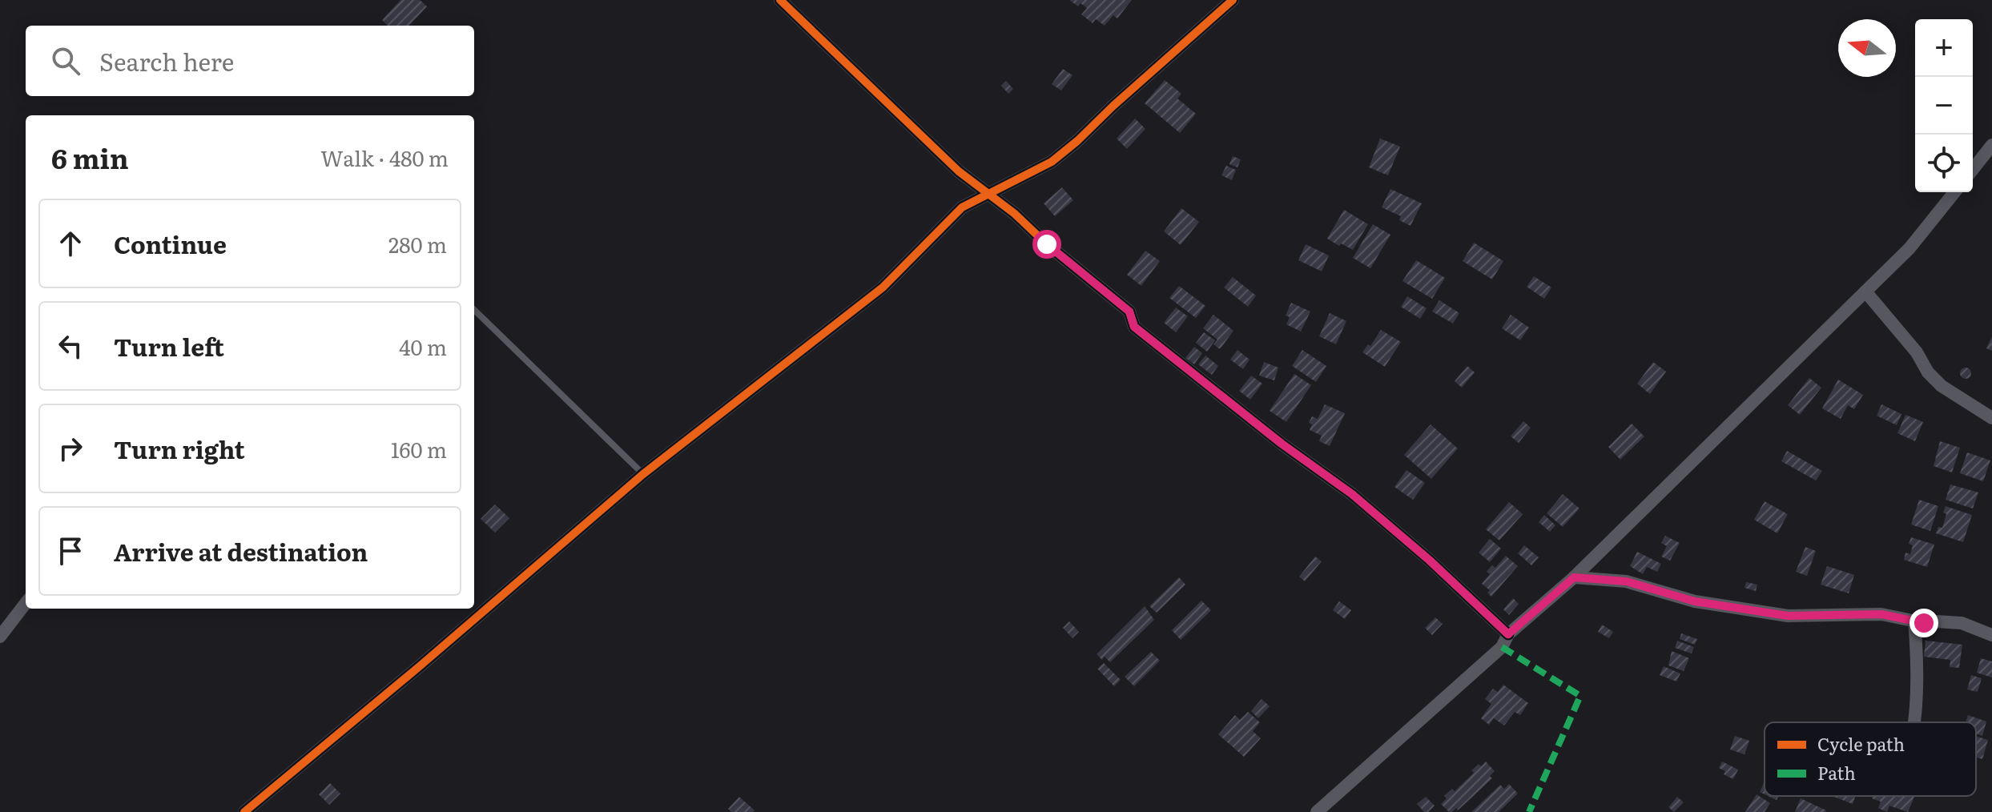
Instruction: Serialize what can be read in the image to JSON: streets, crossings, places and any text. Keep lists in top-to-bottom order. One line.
{"legend":["Cycle path","Path"],"north":"left","page":{"map_buttons":["+","−"],"search":"Search here","heading":["6 min","Walk · 480 m"],"list":[["Continue","280 m"],["Turn left","40 m"],["Turn right","160 m"],"Arrive at destination"]}}
